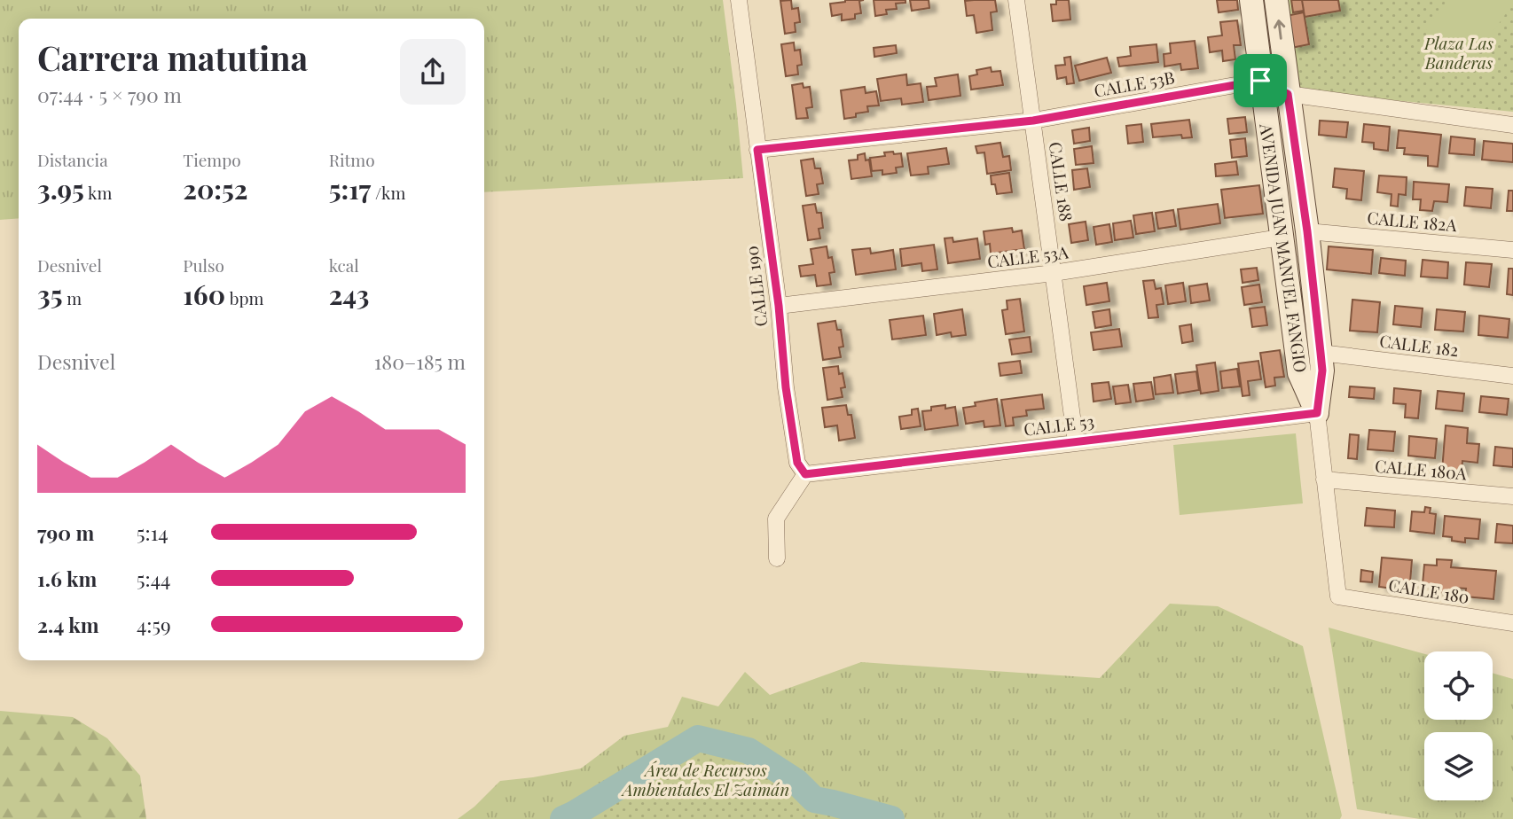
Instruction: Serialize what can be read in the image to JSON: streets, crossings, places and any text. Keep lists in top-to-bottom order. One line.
{"streets":{"main road":["AVENIDA JUAN MANUEL FANGIO"],"street":["CALLE 53B","CALLE 188","CALLE 182A","CALLE 53A","CALLE 190","CALLE 182","CALLE 53","CALLE 180A","CALLE 180"]},"crossings":[["CALLE 53B","CALLE 188"],["CALLE 53B","AVENIDA JUAN MANUEL FANGIO"],["CALLE 53B","CALLE 190"],["CALLE 188","CALLE 53A"],["CALLE 188","CALLE 53"],["CALLE 182A","AVENIDA JUAN MANUEL FANGIO"],["AVENIDA JUAN MANUEL FANGIO","CALLE 53A"],["AVENIDA JUAN MANUEL FANGIO","CALLE 182"],["AVENIDA JUAN MANUEL FANGIO","CALLE 53"],["CALLE 53A","CALLE 190"],["CALLE 190","CALLE 53"],["CALLE 180A","CALLE 180"]],"parks":["Plaza Las Banderas","Área de Recursos Ambientales El Zaimán"],"page":{"heading":["Carrera matutina","07:44 · 5 × 790 m"],"stats":[["Distancia","3.95 km"],["Tiempo","20:52"],["Ritmo","5:17 /km"],["Desnivel","35 m"],["Pulso","160 bpm"],["kcal","243"]],"chart":["Desnivel","180–185 m"],"list":[{"name":"790 m","note":"5:14"},{"name":"1.6 km","note":"5:44"},{"name":"2.4 km","note":"4:59"}]}}
